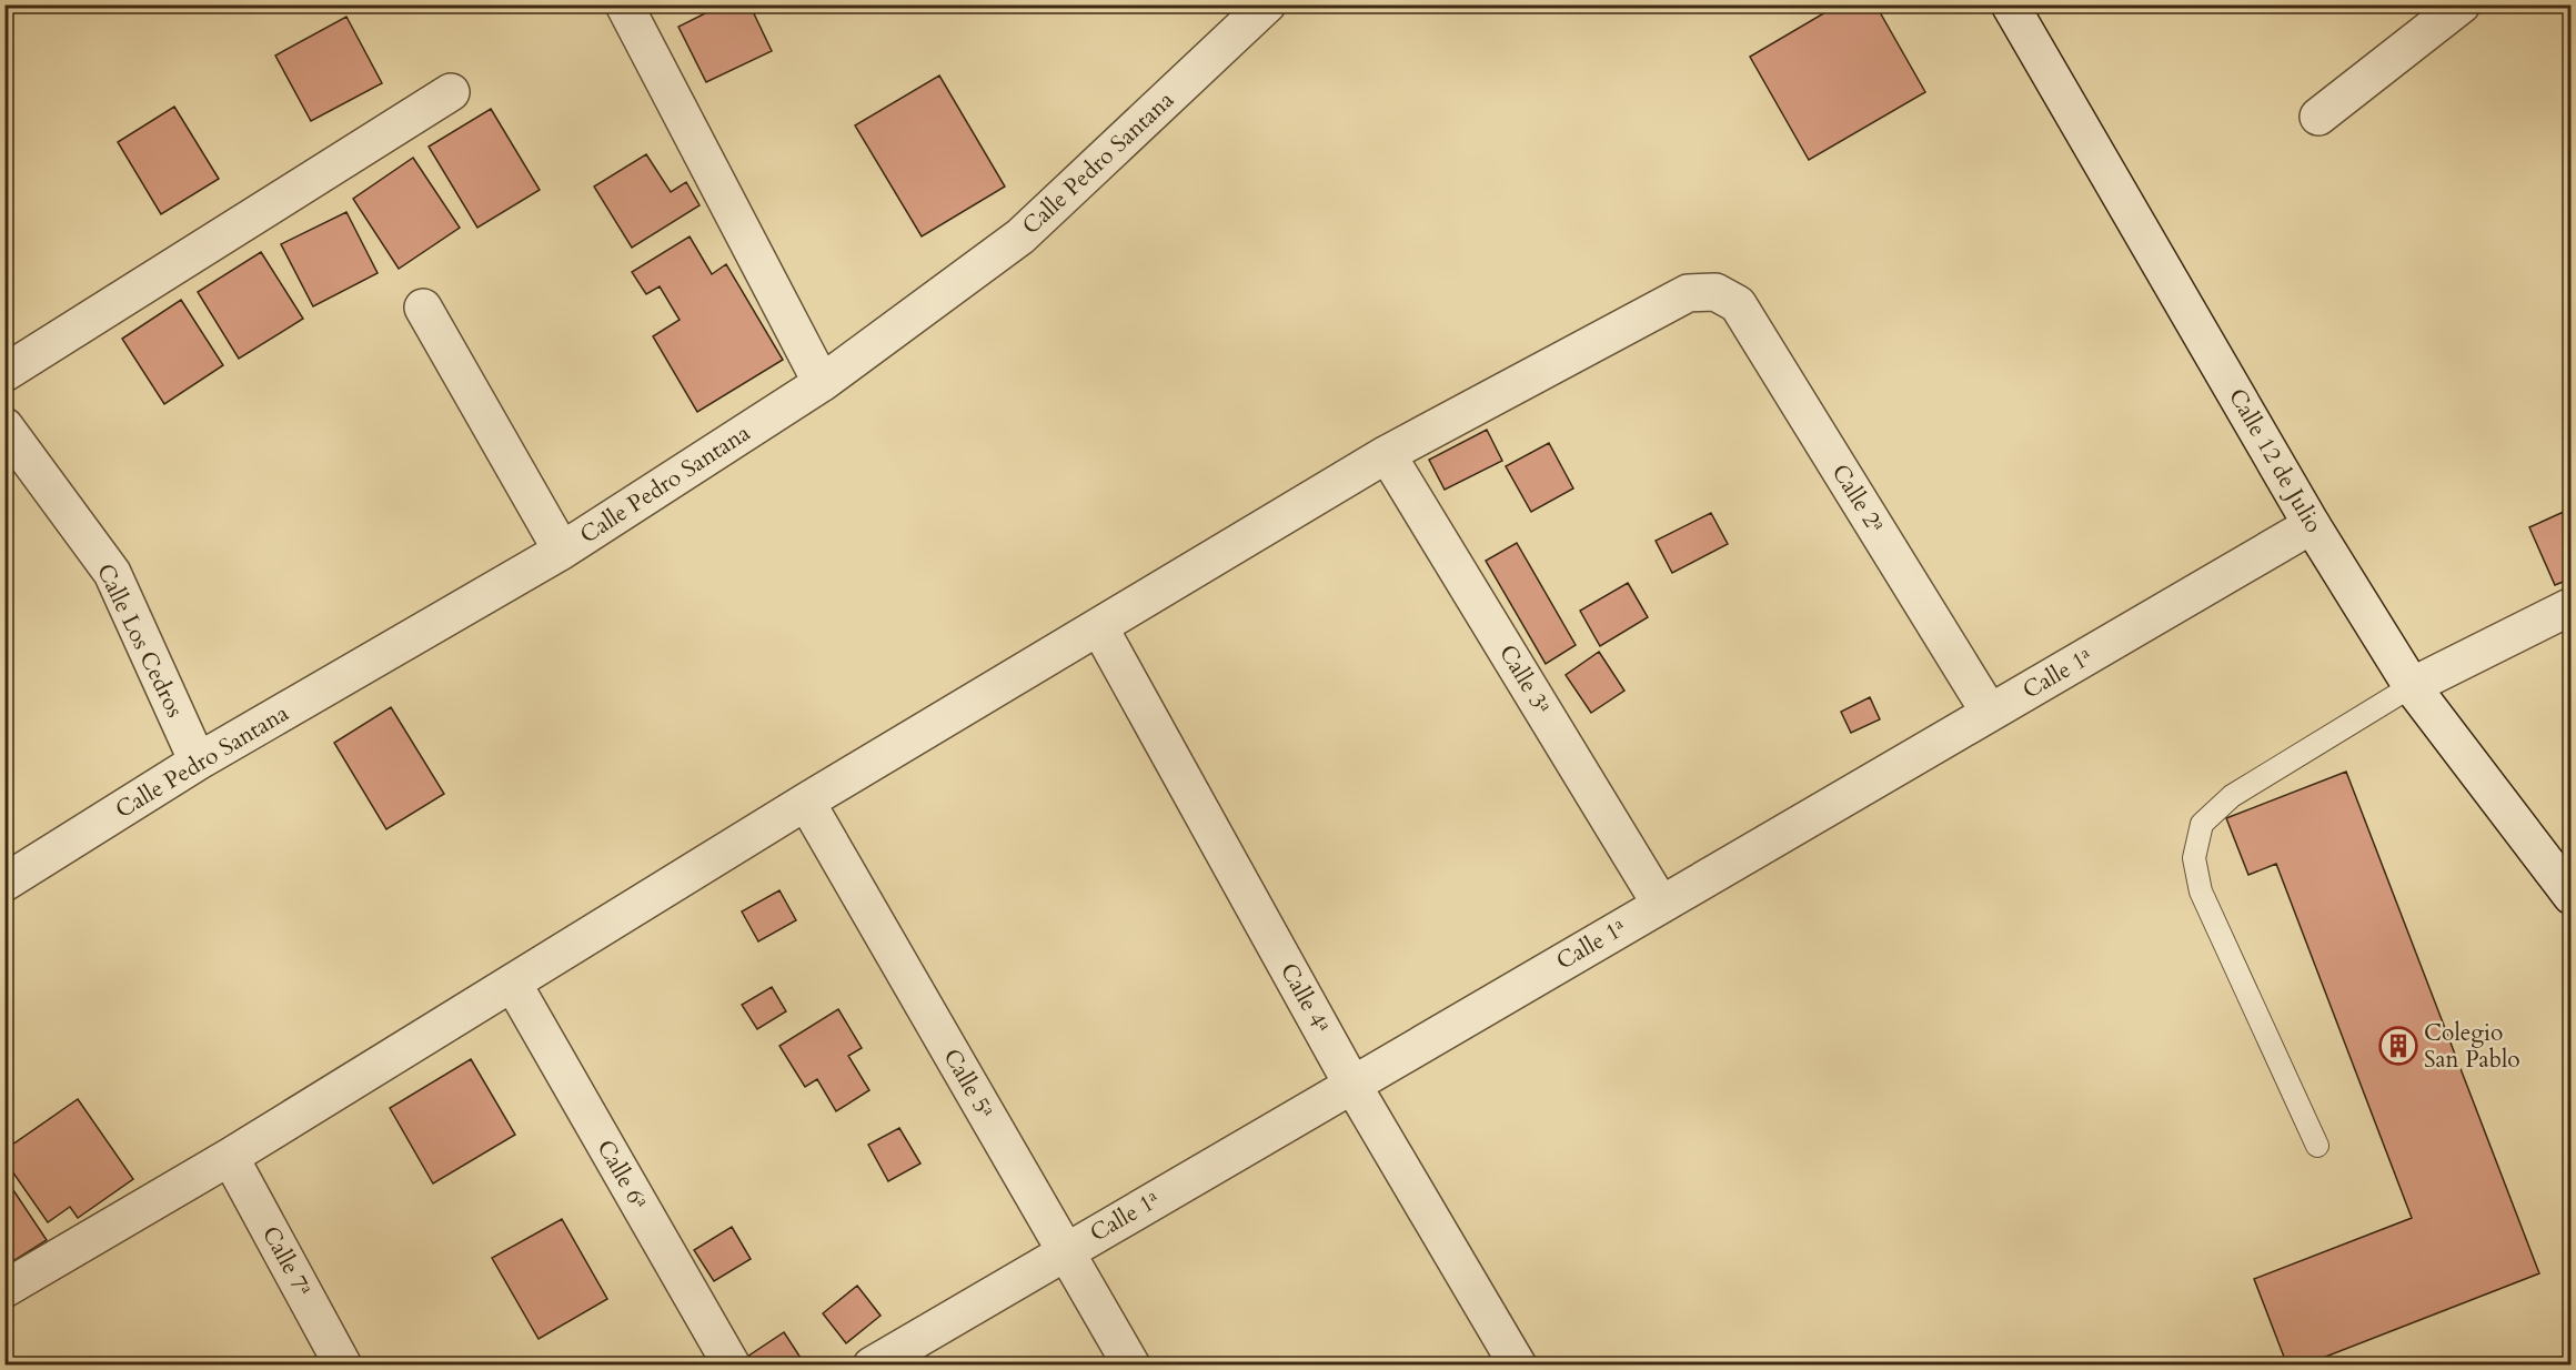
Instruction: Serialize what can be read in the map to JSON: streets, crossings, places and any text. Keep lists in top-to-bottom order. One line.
{"streets":{"street":["Calle Pedro Santana","Calle 12 de Julio","Calle 2ª","Calle Los Cedros","Calle 1ª","Calle 3ª","Calle 4ª","Calle 5ª","Calle 6ª","Calle 7ª"]},"crossings":[["Calle Pedro Santana","Calle Los Cedros"],["Calle 12 de Julio","Calle 1ª"],["Calle 2ª","Calle 1ª"],["Calle 2ª","Calle 3ª"],["Calle 1ª","Calle 3ª"],["Calle 1ª","Calle 4ª"],["Calle 1ª","Calle 5ª"]],"places":{"building":["Colegio San Pablo"]}}
